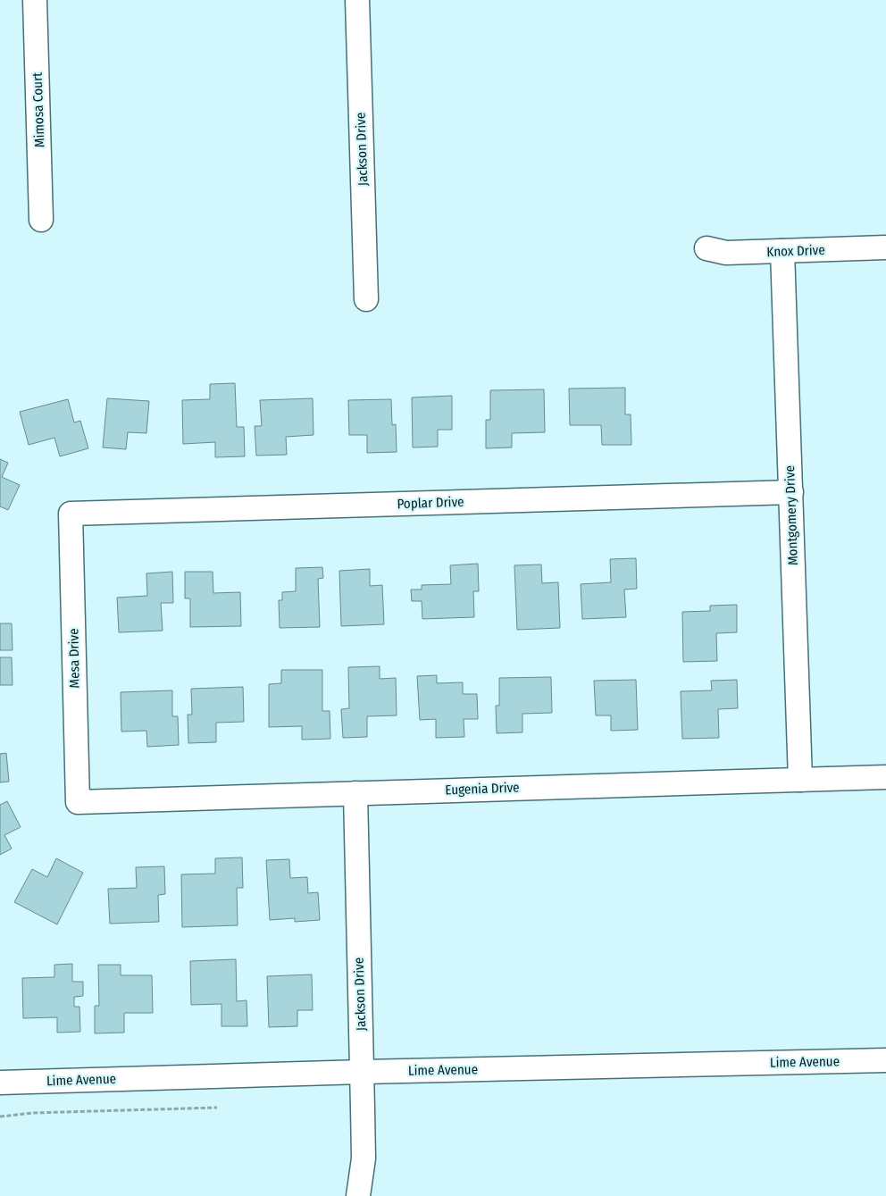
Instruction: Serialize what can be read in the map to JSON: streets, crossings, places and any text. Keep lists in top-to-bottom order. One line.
{"streets":{"street":["Mimosa Court","Jackson Drive","Knox Drive","Poplar Drive","Montgomery Drive","Mesa Drive","Eugenia Drive","Lime Avenue"]},"crossings":[["Jackson Drive","Eugenia Drive"],["Jackson Drive","Lime Avenue"],["Knox Drive","Montgomery Drive"],["Poplar Drive","Montgomery Drive"],["Poplar Drive","Mesa Drive"],["Montgomery Drive","Eugenia Drive"],["Mesa Drive","Eugenia Drive"]]}
